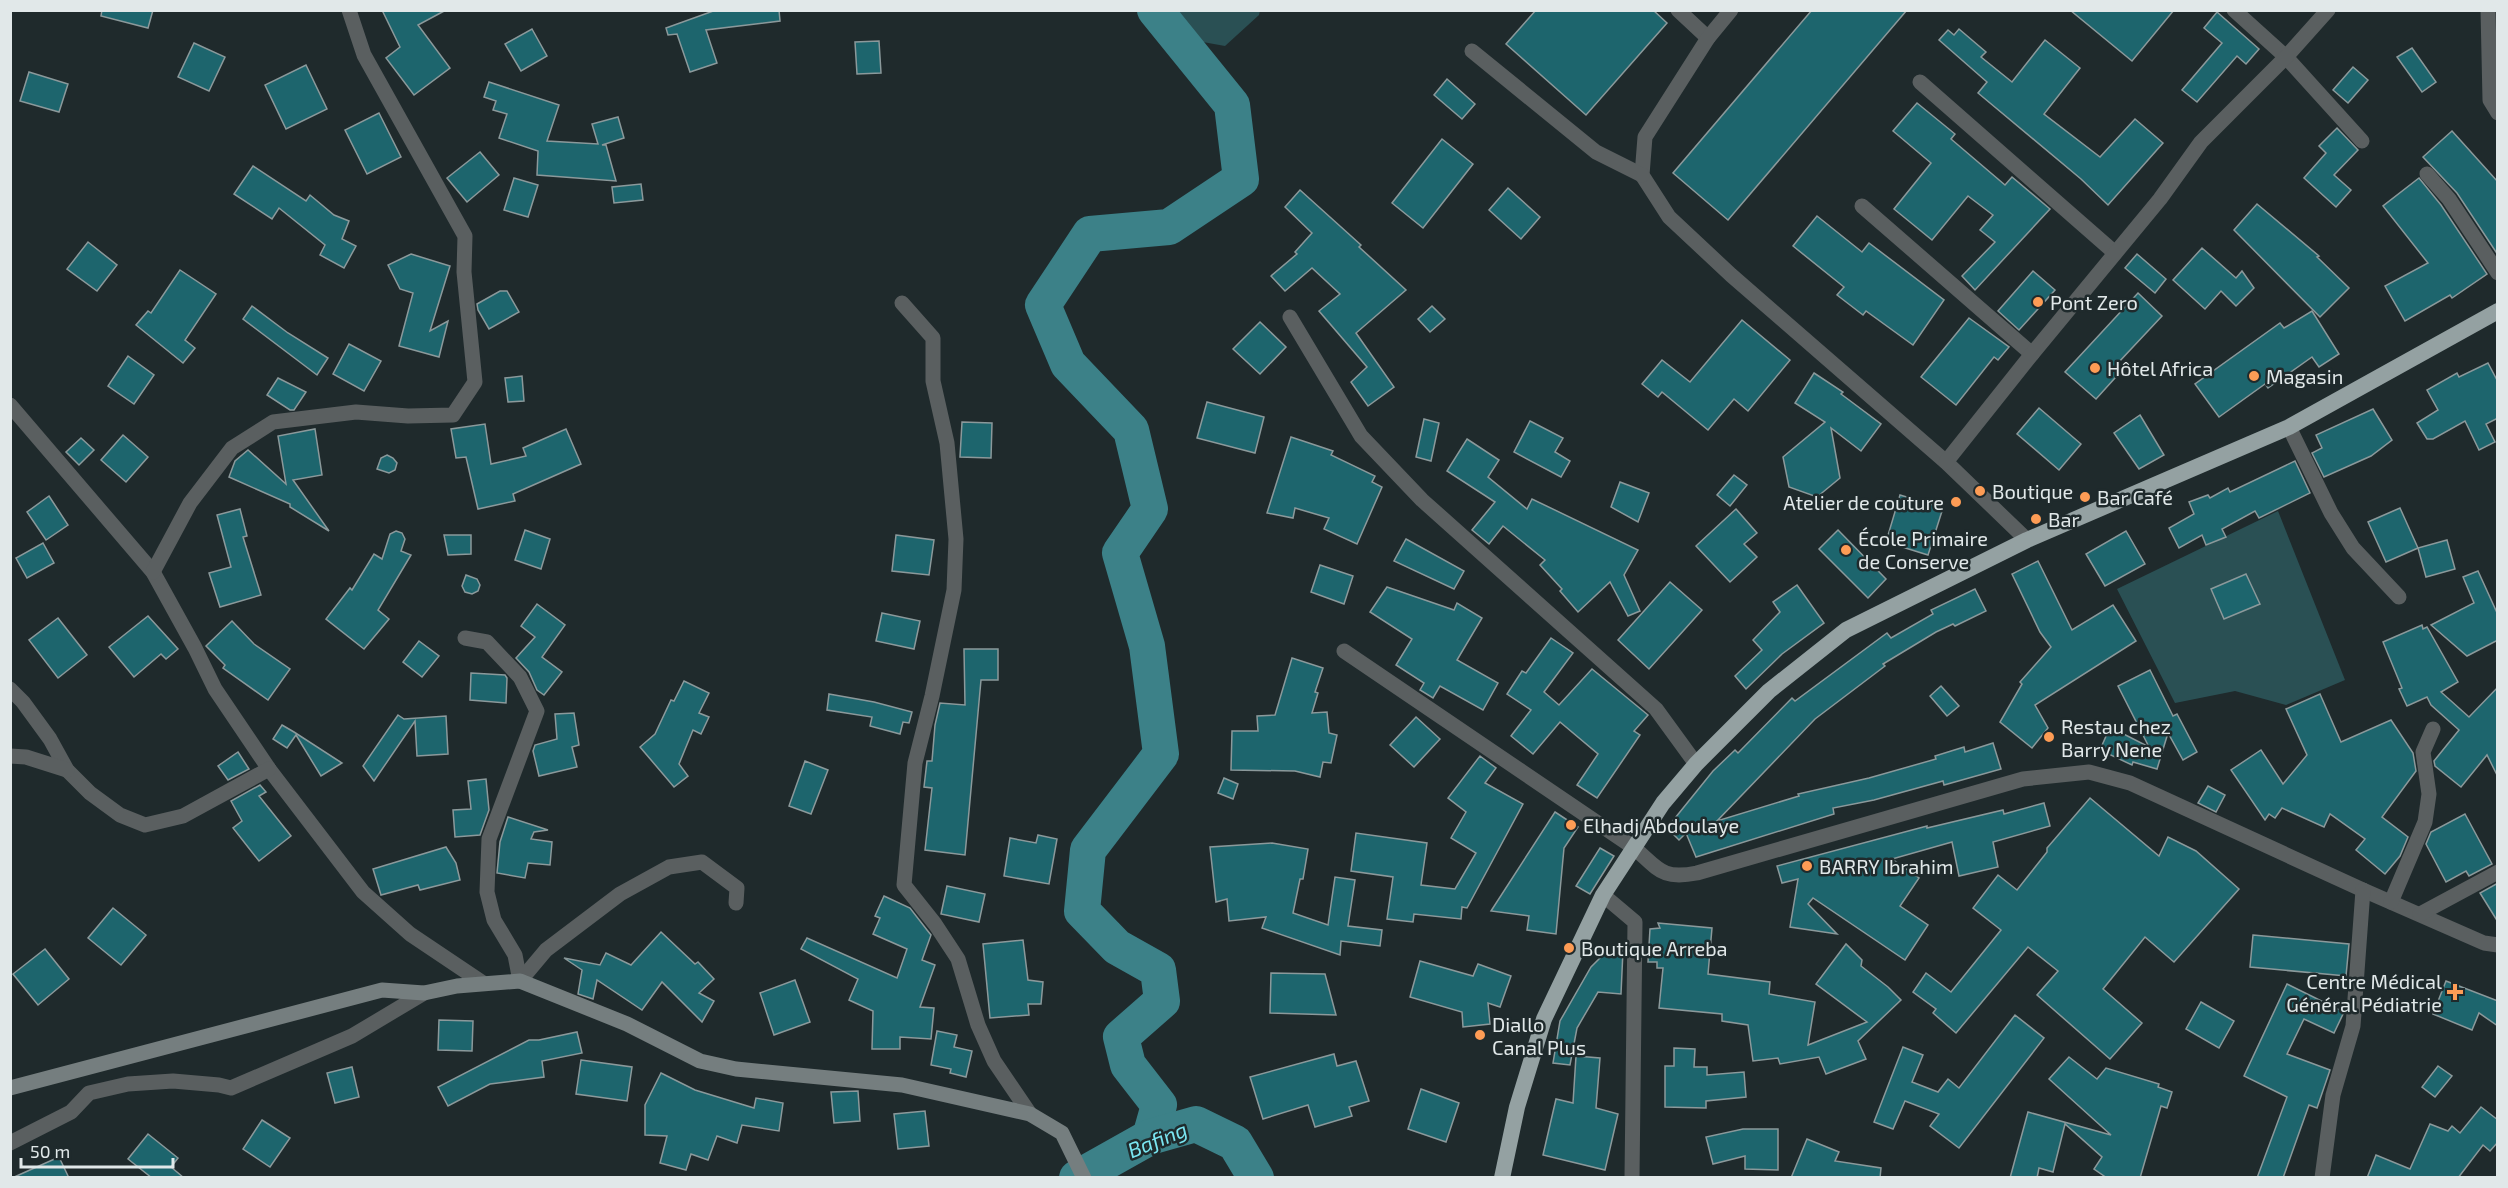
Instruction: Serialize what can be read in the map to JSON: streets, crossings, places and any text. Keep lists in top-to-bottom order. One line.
{"water":["Bafing"],"places":{"other":["Pont Zero","Hôtel Africa","Magasin","Boutique","Bar Café","Atelier de couture","Bar","École Primaire de Conserve","Restau chez Barry Nene","Elhadj Abdoulaye","BARRY Ibrahim","Boutique Arreba","Diallo Canal Plus"],"health":["Centre Médical Général Pédiatrie"]},"scale_bar":"50 m"}
